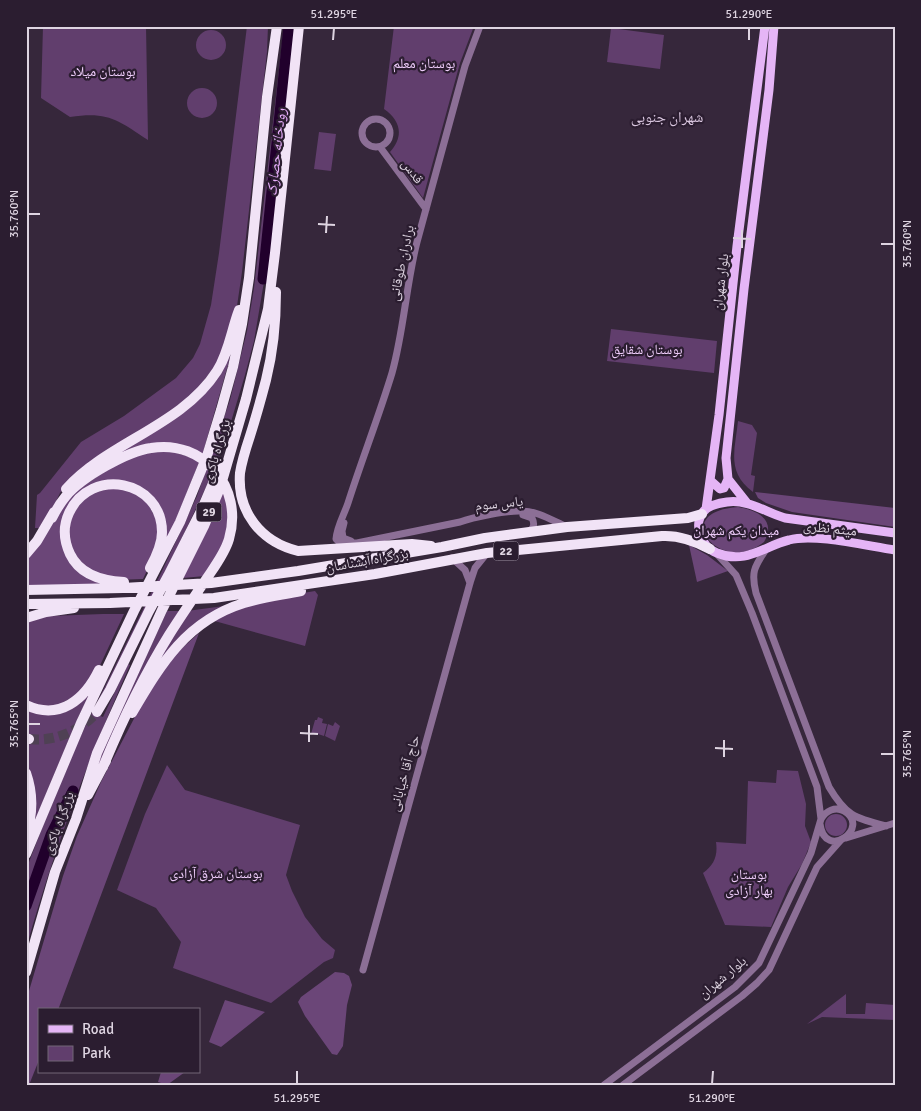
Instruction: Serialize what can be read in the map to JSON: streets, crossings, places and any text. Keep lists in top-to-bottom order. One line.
{"streets":{"highway":["بزرگراه باکری","29","22","بزرگراه آبشناسان"],"main road":["بلوار شهران","میثم نظری"],"street":["قدس","برادران طوقانی","یاس سوم","حاج آقا خیابانی"]},"crossings":[["قدس","برادران طوقانی"],["برادران طوقانی","یاس سوم"],["بلوار شهران","بزرگراه آبشناسان"],["یاس سوم","بزرگراه آبشناسان"],["بزرگراه آبشناسان","حاج آقا خیابانی"]],"districts":["شهران جنوبی"],"water":["رودخانه حصارک"],"parks":["بوستان معلم","بوستان میلاد","بوستان شقایق","میدان یکم شهران","بوستان شرق آزادی","بوستان بهار آزادی"],"legend":["Road","Park"],"coordinates":["51.295°E","51.290°E","35.760°N","35.765°N"]}
